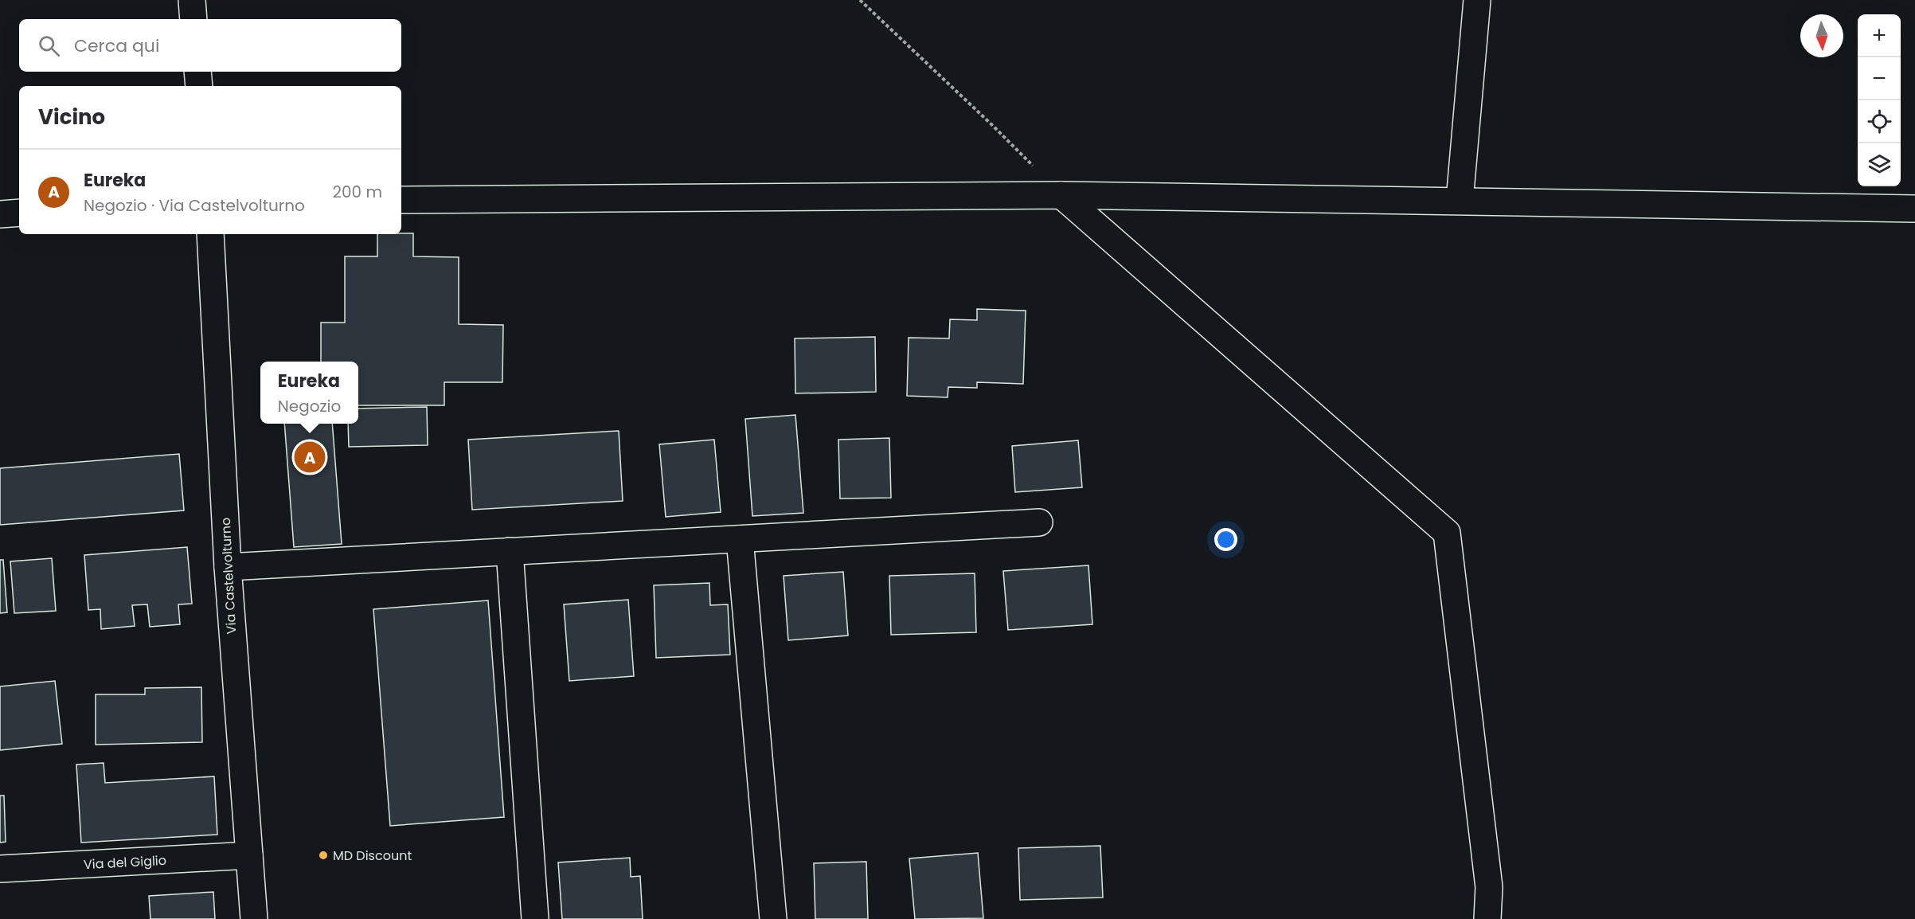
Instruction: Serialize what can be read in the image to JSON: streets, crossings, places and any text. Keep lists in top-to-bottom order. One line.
{"streets":{"street":["Via Castelvolturno","Via del Giglio"]},"crossings":[["Via Castelvolturno","Via del Giglio"]],"places":["MD Discount"],"north":"bottom","page":{"map_buttons":["+","−"],"search":"Cerca qui","heading":"Vicino","list":[{"mark":"A","name":"Eureka","note":"Negozio · Via Castelvolturno","value":"200 m"}],"popup":["Eureka","Negozio"],"pins":"A"}}
